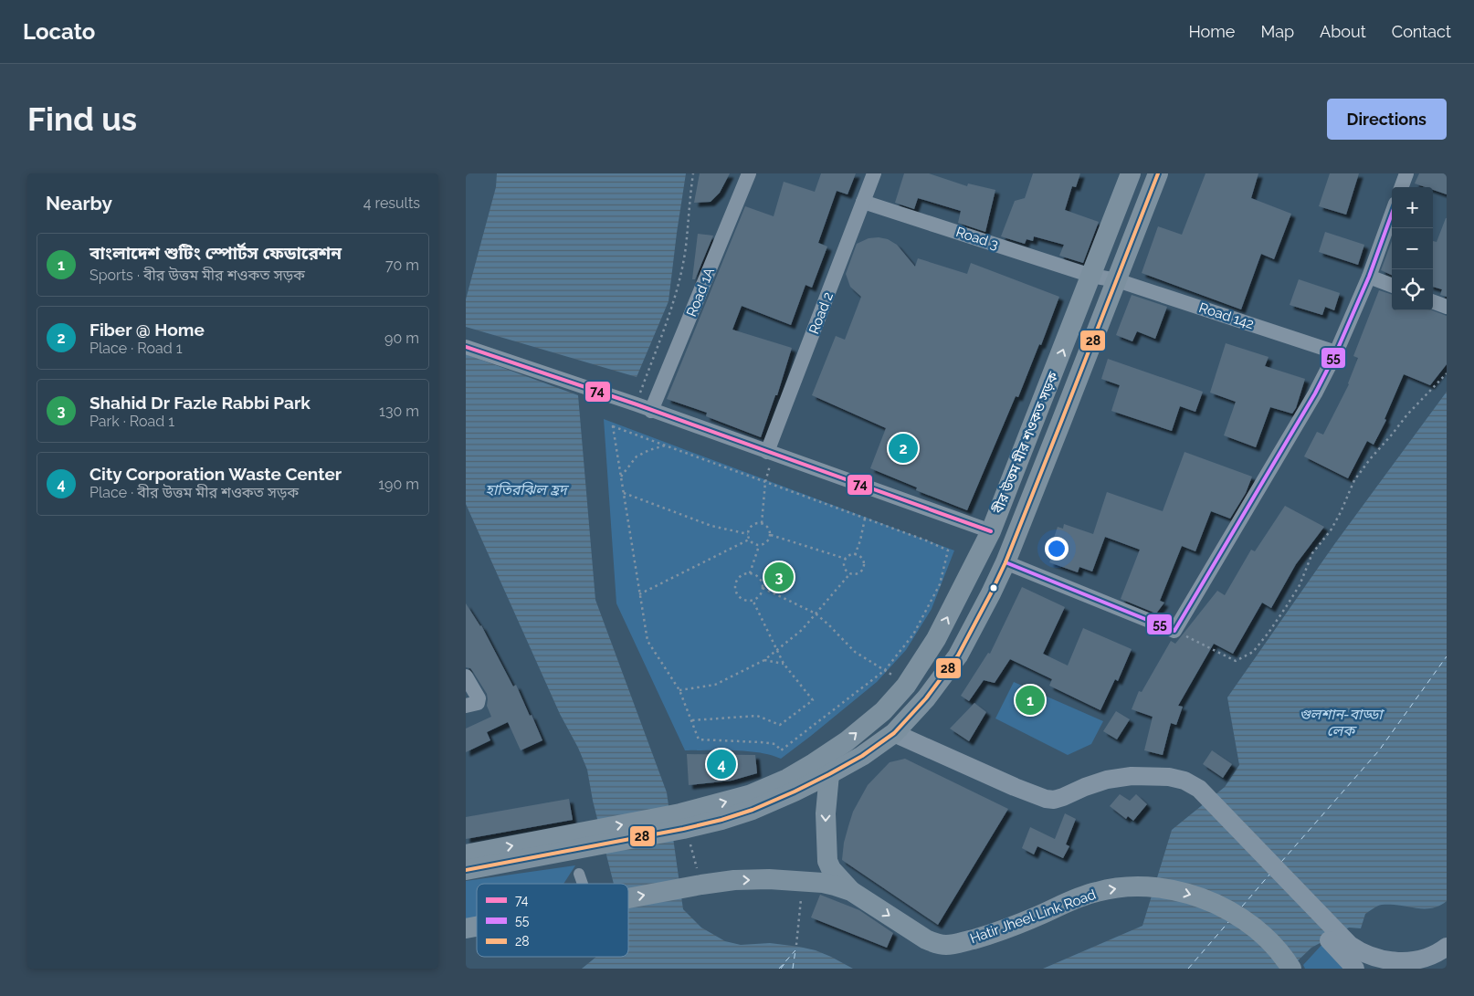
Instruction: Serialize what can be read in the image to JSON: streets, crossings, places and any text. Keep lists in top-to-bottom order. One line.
{"streets":{"main road":["বীর উত্তম মীর শওকত সড়ক","Hatir Jheel Link Road"],"street":["Road 3","Road 1A","Road 2","Road 142"]},"crossings":[["Road 3","Road 2"],["Road 3","Road 142"],["Road 3","বীর উত্তম মীর শওকত সড়ক"],["Road 142","বীর উত্তম মীর শওকত সড়ক"]],"one_way":["Hatir Jheel Link Road"],"water":["হাতিরঝিল হ্রদ","গুলশান-বাড্ডা লেক"],"lines":["transit line 28","transit line 55","transit line 74"],"legend":["74","55","28"],"page":{"header":"Locato","nav":["Home","Map","About","Contact"],"buttons":"Directions","title":"Find us","heading":["Nearby","4 results"],"map_buttons":["+","−"],"list":[{"mark":"1","name":"বাংলাদেশ শুটিং স্পোর্টস ফেডারেশন","note":"Sports · বীর উত্তম মীর শওকত সড়ক","value":"70 m"},{"mark":"2","name":"Fiber @ Home","note":"Place · Road 1","value":"90 m"},{"mark":"3","name":"Shahid Dr Fazle Rabbi Park","note":"Park · Road 1","value":"130 m"},{"mark":"4","name":"City Corporation Waste Center","note":"Place · বীর উত্তম মীর শওকত সড়ক","value":"190 m"}],"pins":["2","3","1","4"]}}
